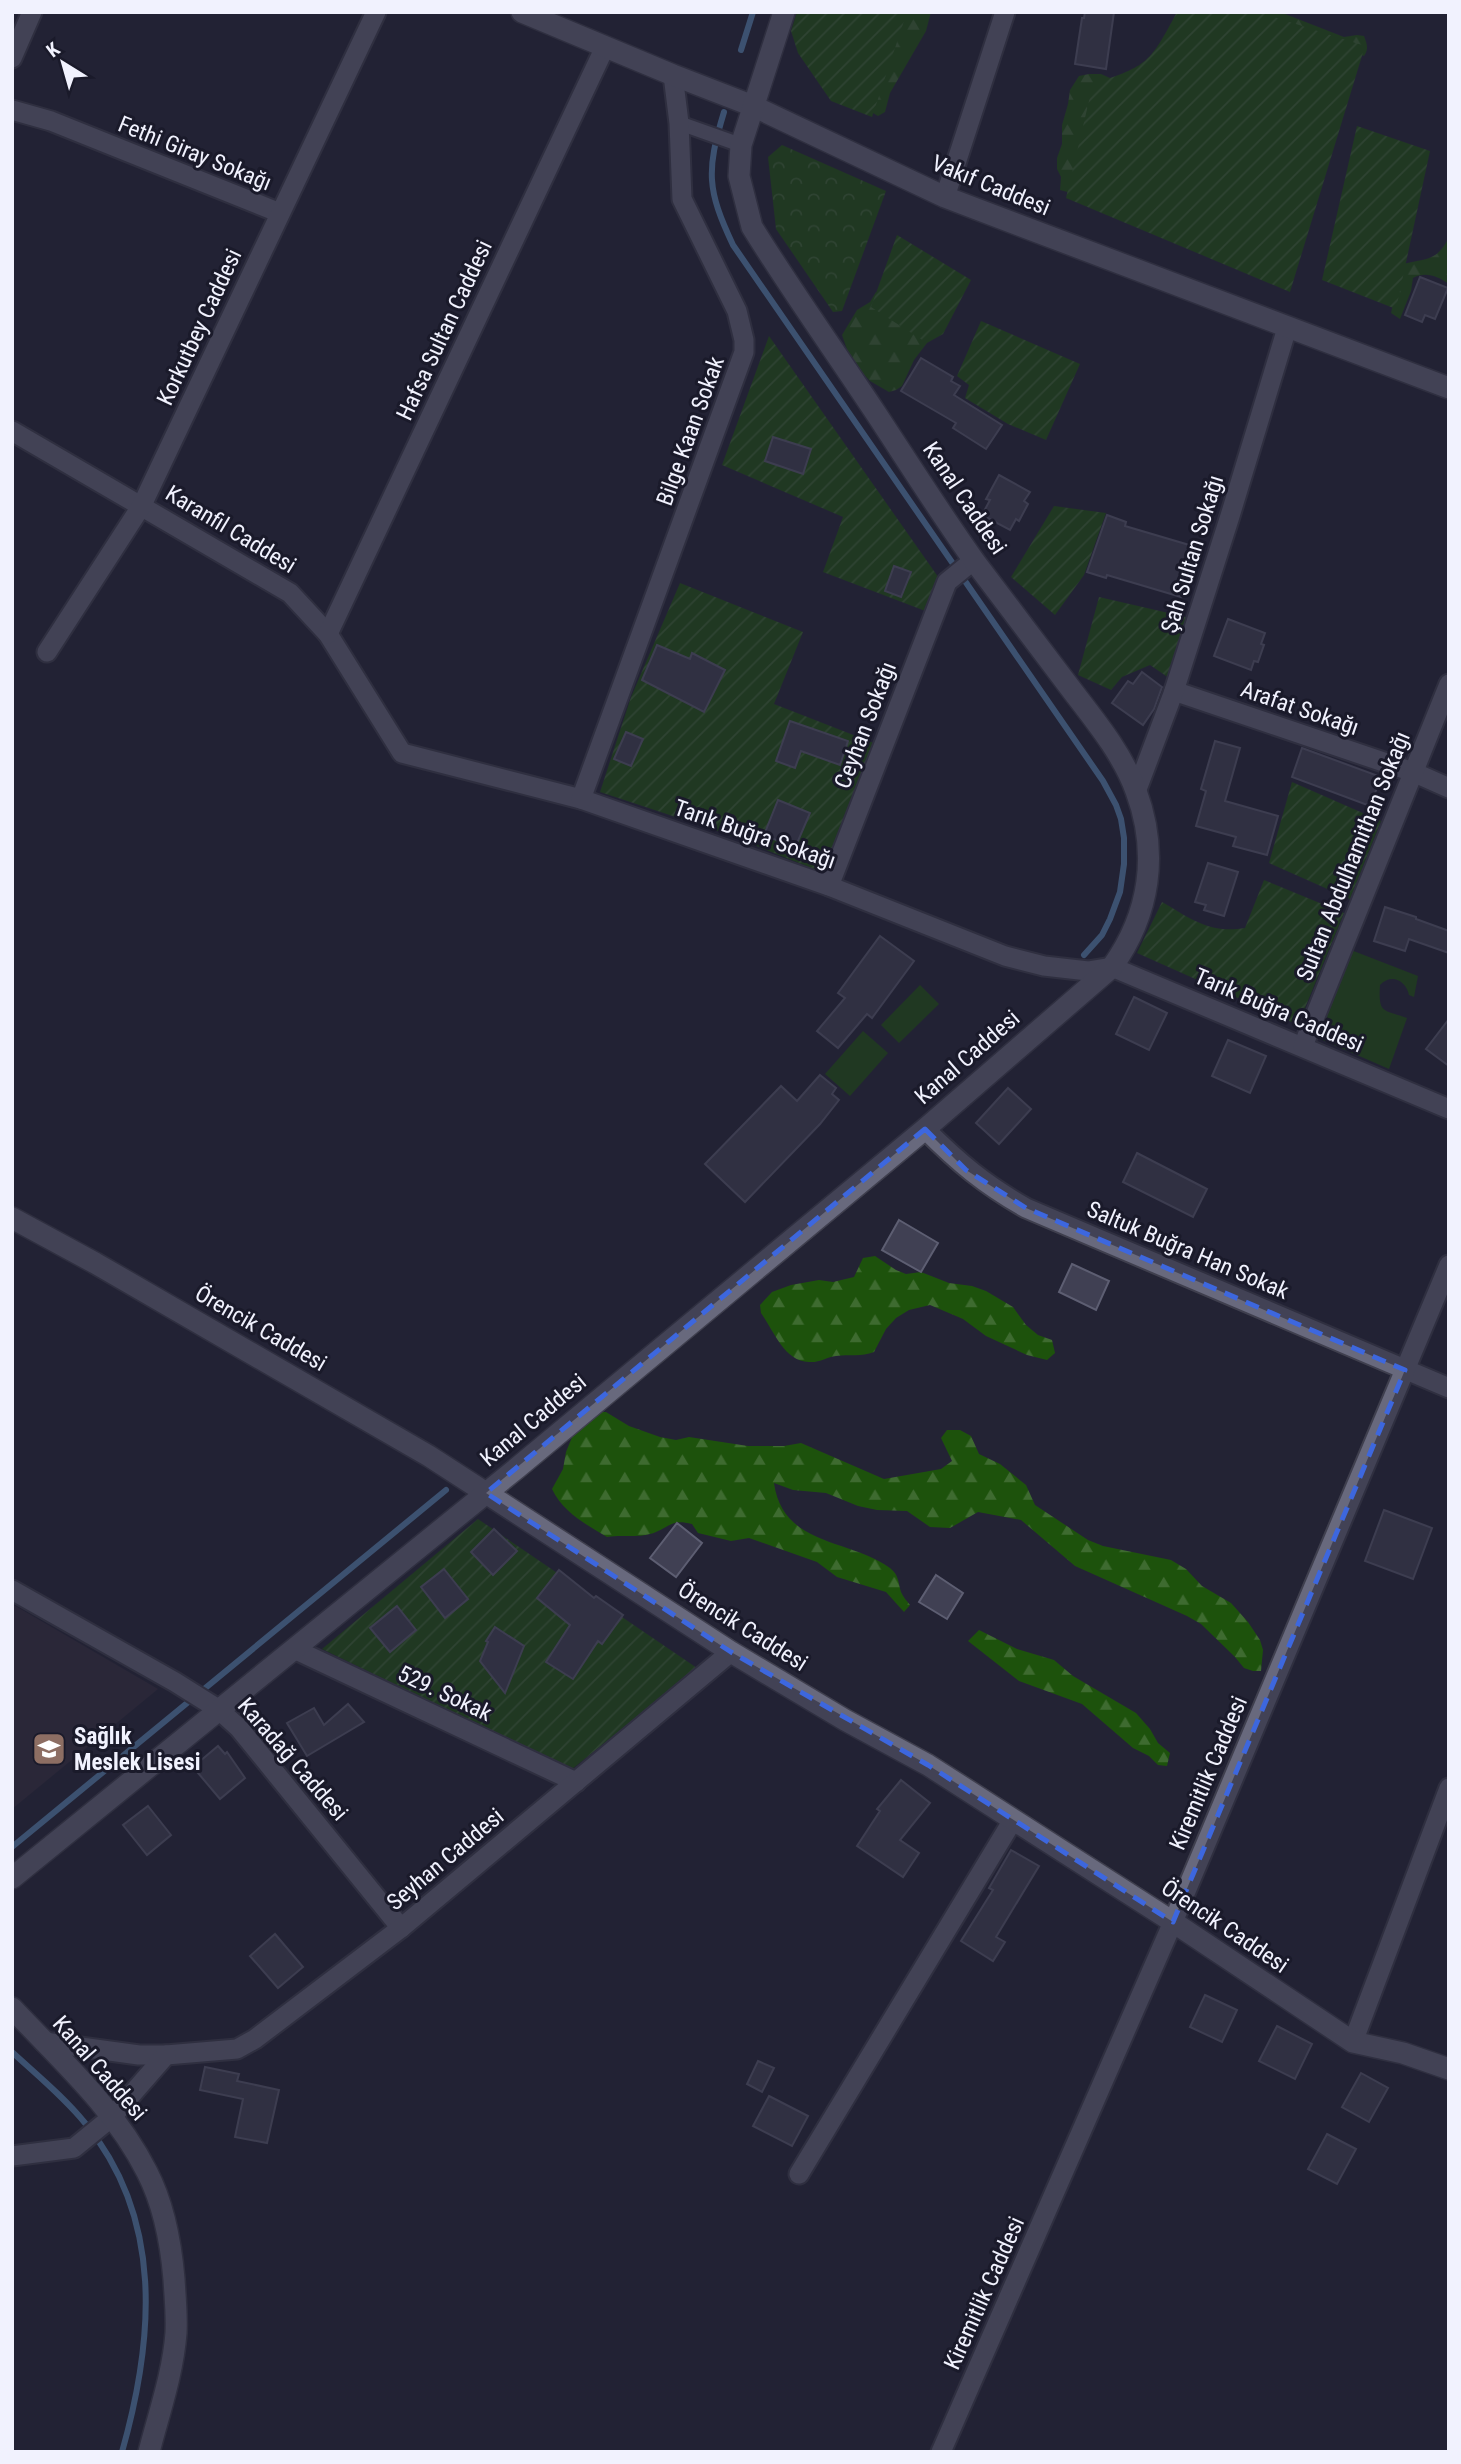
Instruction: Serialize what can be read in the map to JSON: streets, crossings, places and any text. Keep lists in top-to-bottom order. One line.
{"streets":{"street":["Fethi Giray Sokağı","Vakıf Caddesi","Korkutbey Caddesi","Hafsa Sultan Caddesi","Bilge Kaan Sokak","Kanal Caddesi","Karanfil Caddesi","Şah Sultan Sokağı","Arafat Sokağı","Ceyhan Sokağı","Tarık Buğra Sokağı","Sultan Abdulhamithan Sokağı","Tarık Buğra Caddesi","Saltuk Buğra Han Sokak","Örencik Caddesi","529. Sokak","Karadağ Caddesi","Kiremitlik Caddesi","Seyhan Caddesi"]},"crossings":[["Fethi Giray Sokağı","Korkutbey Caddesi"],["Vakıf Caddesi","Hafsa Sultan Caddesi"],["Vakıf Caddesi","Bilge Kaan Sokak"],["Vakıf Caddesi","Kanal Caddesi"],["Vakıf Caddesi","Şah Sultan Sokağı"],["Korkutbey Caddesi","Karanfil Caddesi"],["Hafsa Sultan Caddesi","Karanfil Caddesi"],["Bilge Kaan Sokak","Tarık Buğra Sokağı"],["Kanal Caddesi","Şah Sultan Sokağı"],["Kanal Caddesi","Ceyhan Sokağı"],["Kanal Caddesi","Tarık Buğra Sokağı"],["Kanal Caddesi","Tarık Buğra Caddesi"],["Kanal Caddesi","Saltuk Buğra Han Sokak"],["Kanal Caddesi","Örencik Caddesi"],["Kanal Caddesi","529. Sokak"],["Kanal Caddesi","Karadağ Caddesi"],["Kanal Caddesi","Seyhan Caddesi"],["Karanfil Caddesi","Tarık Buğra Sokağı"],["Şah Sultan Sokağı","Arafat Sokağı"],["Arafat Sokağı","Sultan Abdulhamithan Sokağı"],["Ceyhan Sokağı","Tarık Buğra Sokağı"],["Tarık Buğra Sokağı","Tarık Buğra Caddesi"],["Sultan Abdulhamithan Sokağı","Tarık Buğra Caddesi"],["Saltuk Buğra Han Sokak","Kiremitlik Caddesi"],["Örencik Caddesi","Kiremitlik Caddesi"],["Örencik Caddesi","Seyhan Caddesi"],["529. Sokak","Seyhan Caddesi"],["Karadağ Caddesi","Seyhan Caddesi"]],"places":{"school or university":["Sağlık Meslek Lisesi"]},"north":"top left"}
